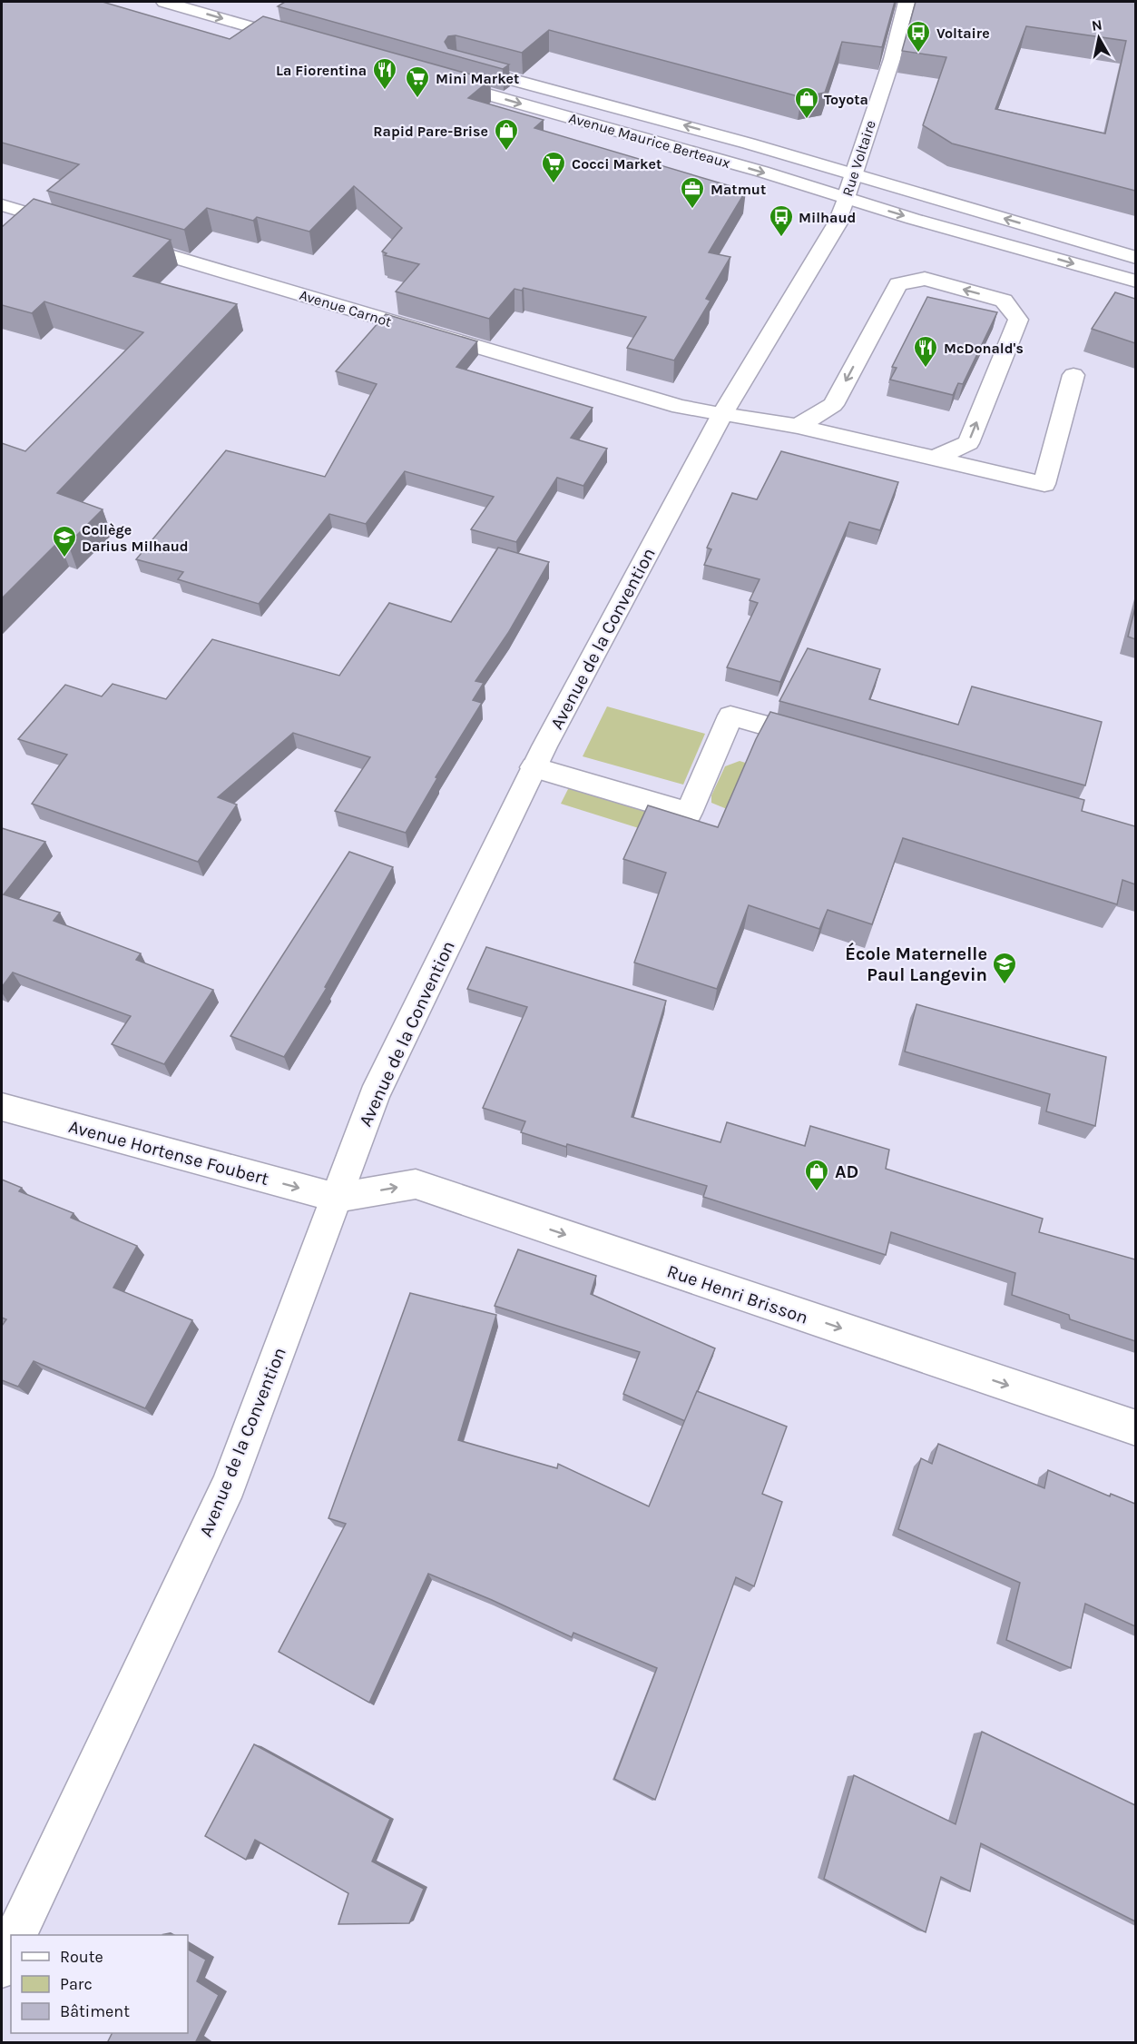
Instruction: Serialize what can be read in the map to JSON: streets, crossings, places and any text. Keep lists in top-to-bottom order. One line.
{"streets":{"street":["Avenue Maurice Berteaux","Rue Voltaire","Avenue Carnot","Avenue de la Convention","Avenue Hortense Foubert","Rue Henri Brisson"]},"crossings":[["Avenue Maurice Berteaux","Rue Voltaire"],["Avenue Maurice Berteaux","Avenue de la Convention"],["Rue Voltaire","Avenue de la Convention"],["Avenue Carnot","Avenue de la Convention"],["Avenue de la Convention","Avenue Hortense Foubert"],["Avenue de la Convention","Rue Henri Brisson"],["Avenue Hortense Foubert","Rue Henri Brisson"]],"one_way":["Avenue Hortense Foubert","Rue Henri Brisson"],"places":{"bus stop":["Voltaire","Milhaud"],"restaurant":["La Fiorentina","McDonald's"],"supermarket":["Mini Market","Cocci Market"],"shop":["Toyota","Rapid Pare-Brise","AD"],"office":["Matmut"],"school or university":["Collège Darius Milhaud","École Maternelle Paul Langevin"]},"legend":["Route","Parc","Bâtiment"],"north":"top"}
